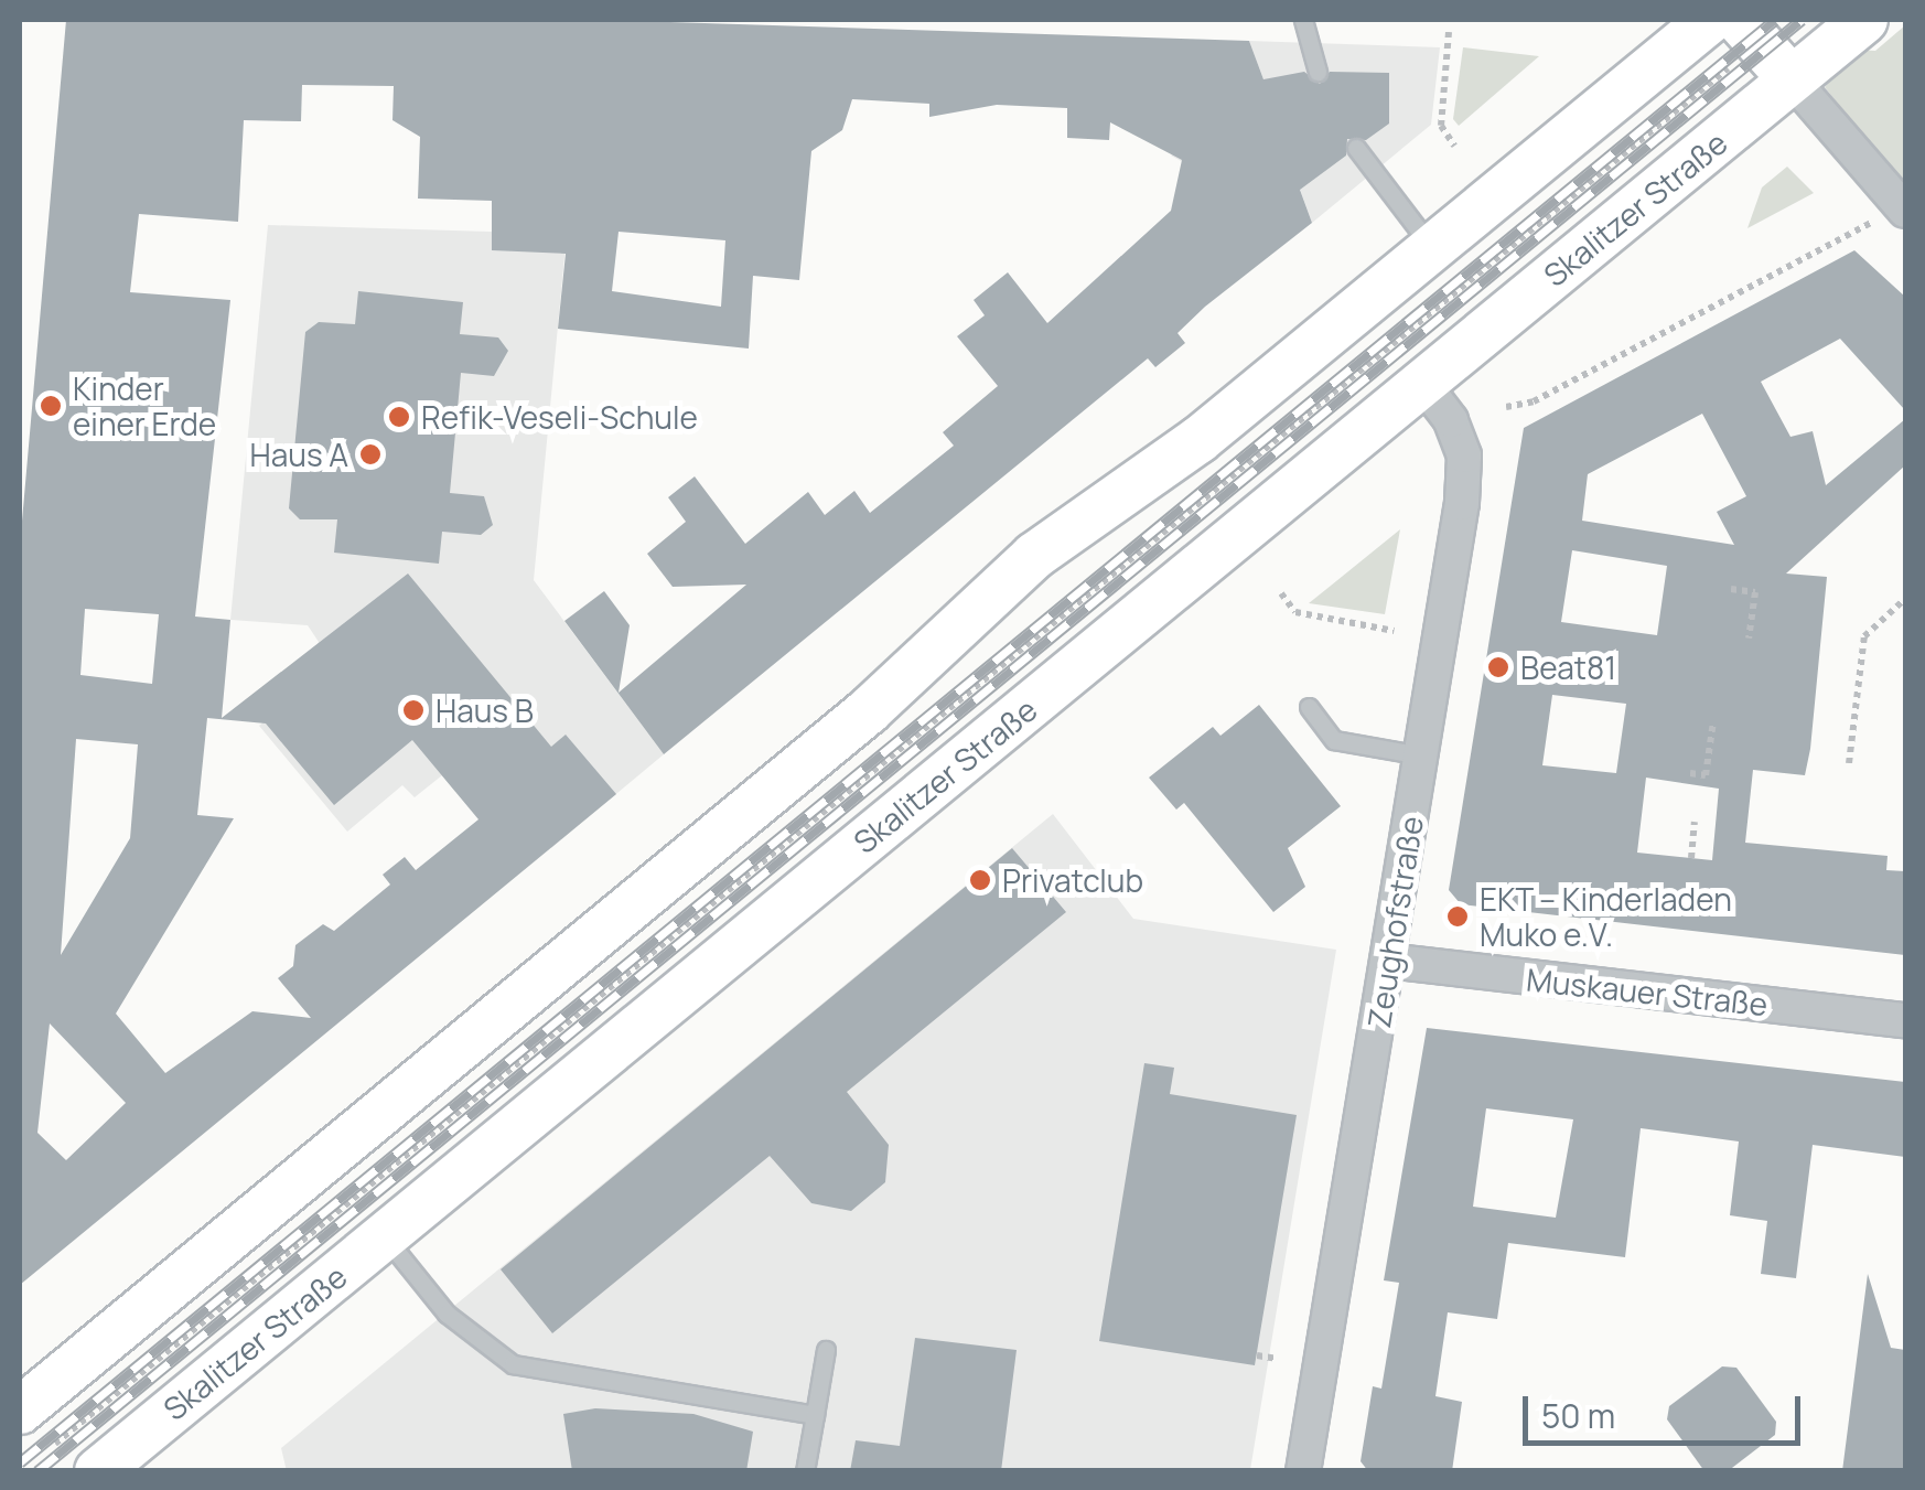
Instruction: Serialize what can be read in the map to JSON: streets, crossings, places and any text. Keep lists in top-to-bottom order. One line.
{"streets":{"main road":["Skalitzer Straße"],"street":["Zeughofstraße","Muskauer Straße"]},"crossings":[["Skalitzer Straße","Zeughofstraße"],["Zeughofstraße","Muskauer Straße"]],"places":["Kinder einer Erde","Refik-Veseli-Schule","Haus A","Beat81","Haus B","Privatclub","EKT – Kinderladen Muko e.V."],"scale_bar":"50 m"}
